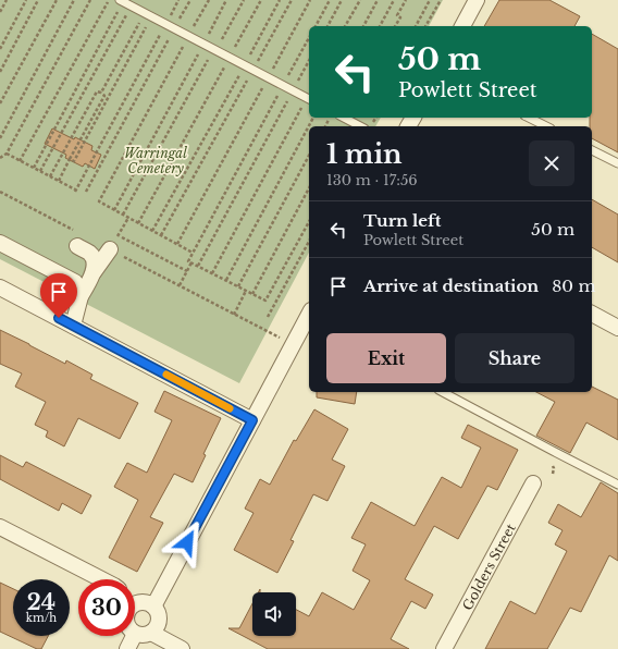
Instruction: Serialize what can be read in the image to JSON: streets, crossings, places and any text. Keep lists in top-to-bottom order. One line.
{"streets":{"street":["Golders Street"]},"parks":["Warringal Cemetery"],"page":{"turn":["50 m","Powlett Street"],"heading":["1 min","130 m · 17:56"],"list":[{"name":"Turn left","note":"Powlett Street","value":"50 m"},{"name":"Arrive at destination","value":"80 m"}],"buttons":["Exit","Share"],"speed":"24 km/h","limit":"30"}}
